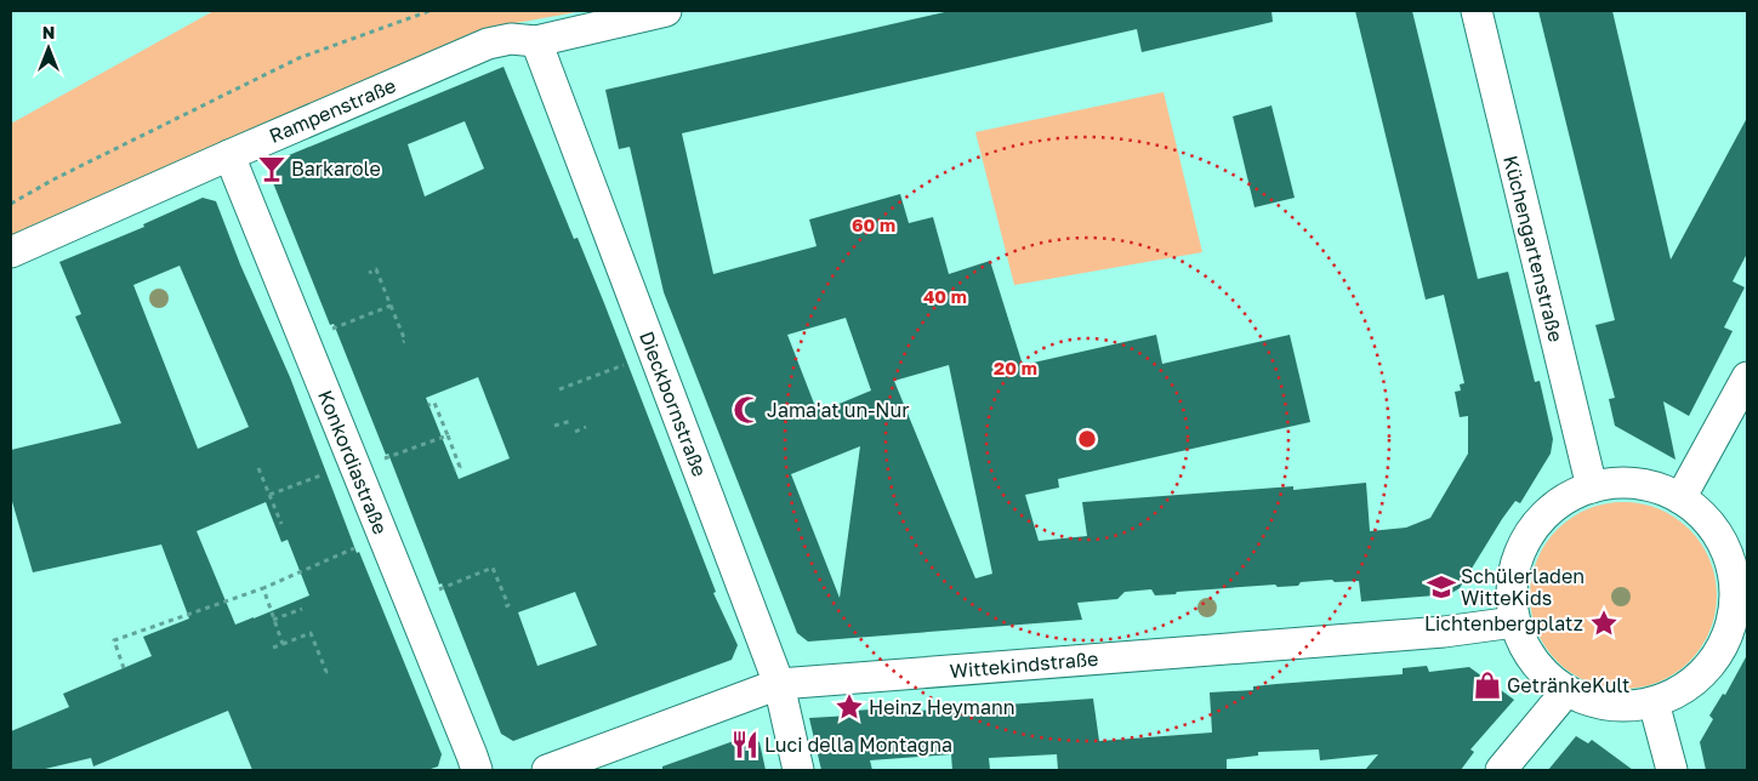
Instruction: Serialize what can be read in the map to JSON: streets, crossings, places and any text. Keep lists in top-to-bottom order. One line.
{"streets":{"street":["Rampenstraße","Küchengartenstraße","Dieckbornstraße","Konkordiastraße","Wittekindstraße"]},"crossings":[["Rampenstraße","Dieckbornstraße"],["Rampenstraße","Konkordiastraße"],["Dieckbornstraße","Wittekindstraße"]],"places":{"bar":["Barkarole"],"mosque":["Jama'at un-Nur"],"school or university":["Schülerladen WitteKids"],"place":["Lichtenbergplatz","Heinz Heymann"],"shop":["GetränkeKult"],"restaurant":["Luci della Montagna"]},"north":"top","rings":["60 m","40 m","20 m"]}
